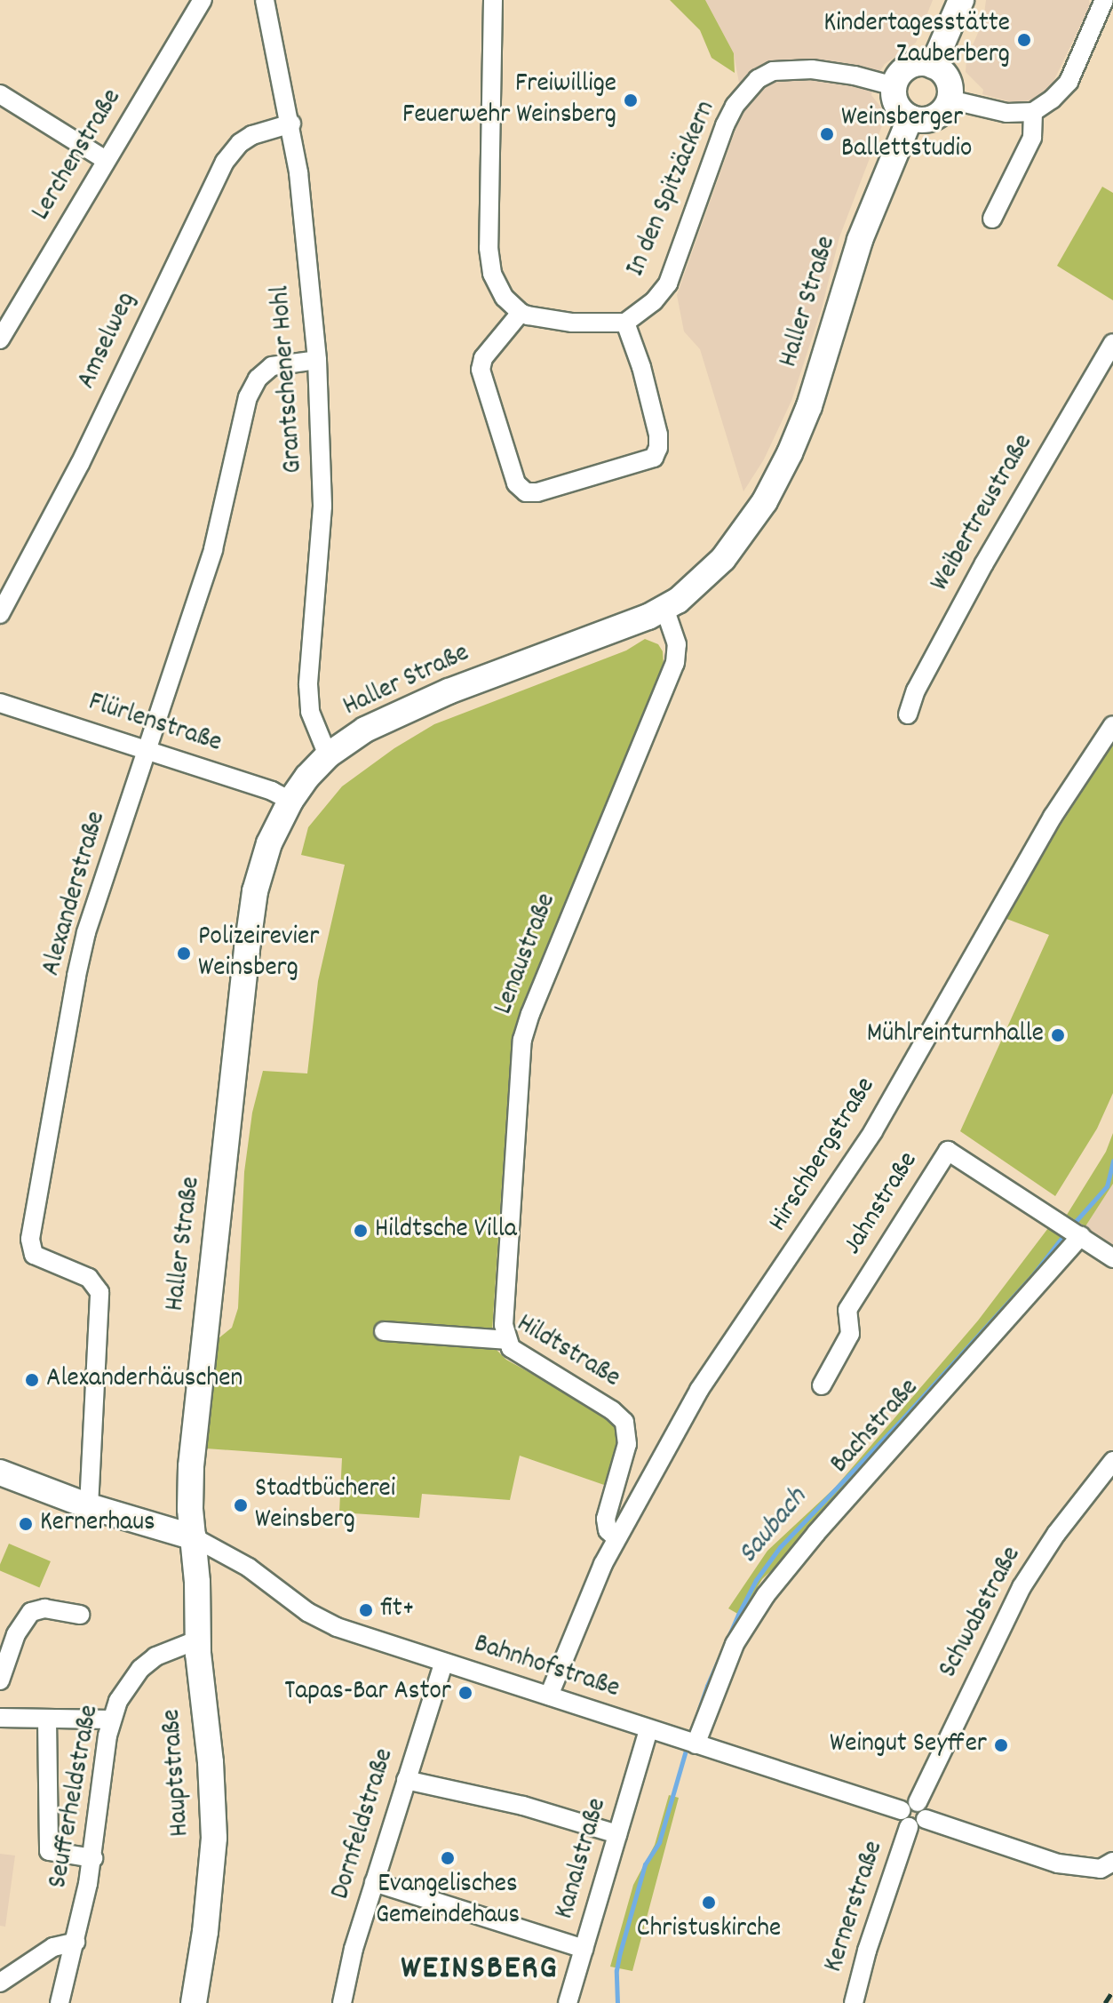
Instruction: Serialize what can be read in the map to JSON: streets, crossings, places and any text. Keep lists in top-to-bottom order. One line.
{"streets":{"street":["Lerchenstraße","In den Spitzäckern","Haller Straße","Amselweg","Grantschener Hohl","Weibertreustraße","Flürlenstraße","Alexanderstraße","Lenaustraße","Hirschbergstraße","Jahnstraße","Hildtstraße","Bachstraße","Schwabstraße","Bahnhofstraße","Hauptstraße","Seufferheldstraße","Dornfeldstraße","Kanalstraße","Kernerstraße"]},"crossings":[["In den Spitzäckern","Haller Straße"],["Haller Straße","Grantschener Hohl"],["Haller Straße","Flürlenstraße"],["Haller Straße","Lenaustraße"],["Haller Straße","Bahnhofstraße"],["Haller Straße","Hauptstraße"],["Amselweg","Grantschener Hohl"],["Grantschener Hohl","Alexanderstraße"],["Flürlenstraße","Alexanderstraße"],["Lenaustraße","Hildtstraße"],["Hirschbergstraße","Hildtstraße"],["Hirschbergstraße","Bahnhofstraße"],["Jahnstraße","Bachstraße"],["Bachstraße","Bahnhofstraße"],["Schwabstraße","Bahnhofstraße"],["Schwabstraße","Kernerstraße"],["Bahnhofstraße","Hauptstraße"],["Bahnhofstraße","Dornfeldstraße"],["Bahnhofstraße","Kanalstraße"],["Bahnhofstraße","Kernerstraße"],["Hauptstraße","Seufferheldstraße"]],"districts":["WEINSBERG"],"water":["Saubach"],"places":["Kindertagesstätte Zauberberg","Freiwillige Feuerwehr Weinsberg","Weinsberger Ballettstudio","Polizeirevier Weinsberg","Mühlreinturnhalle","Hildtsche Villa","Alexanderhäuschen","Stadtbücherei Weinsberg","Kernerhaus","fit+","Tapas-Bar Astor","Weingut Seyffer","Evangelisches Gemeindehaus","Christuskirche"]}
